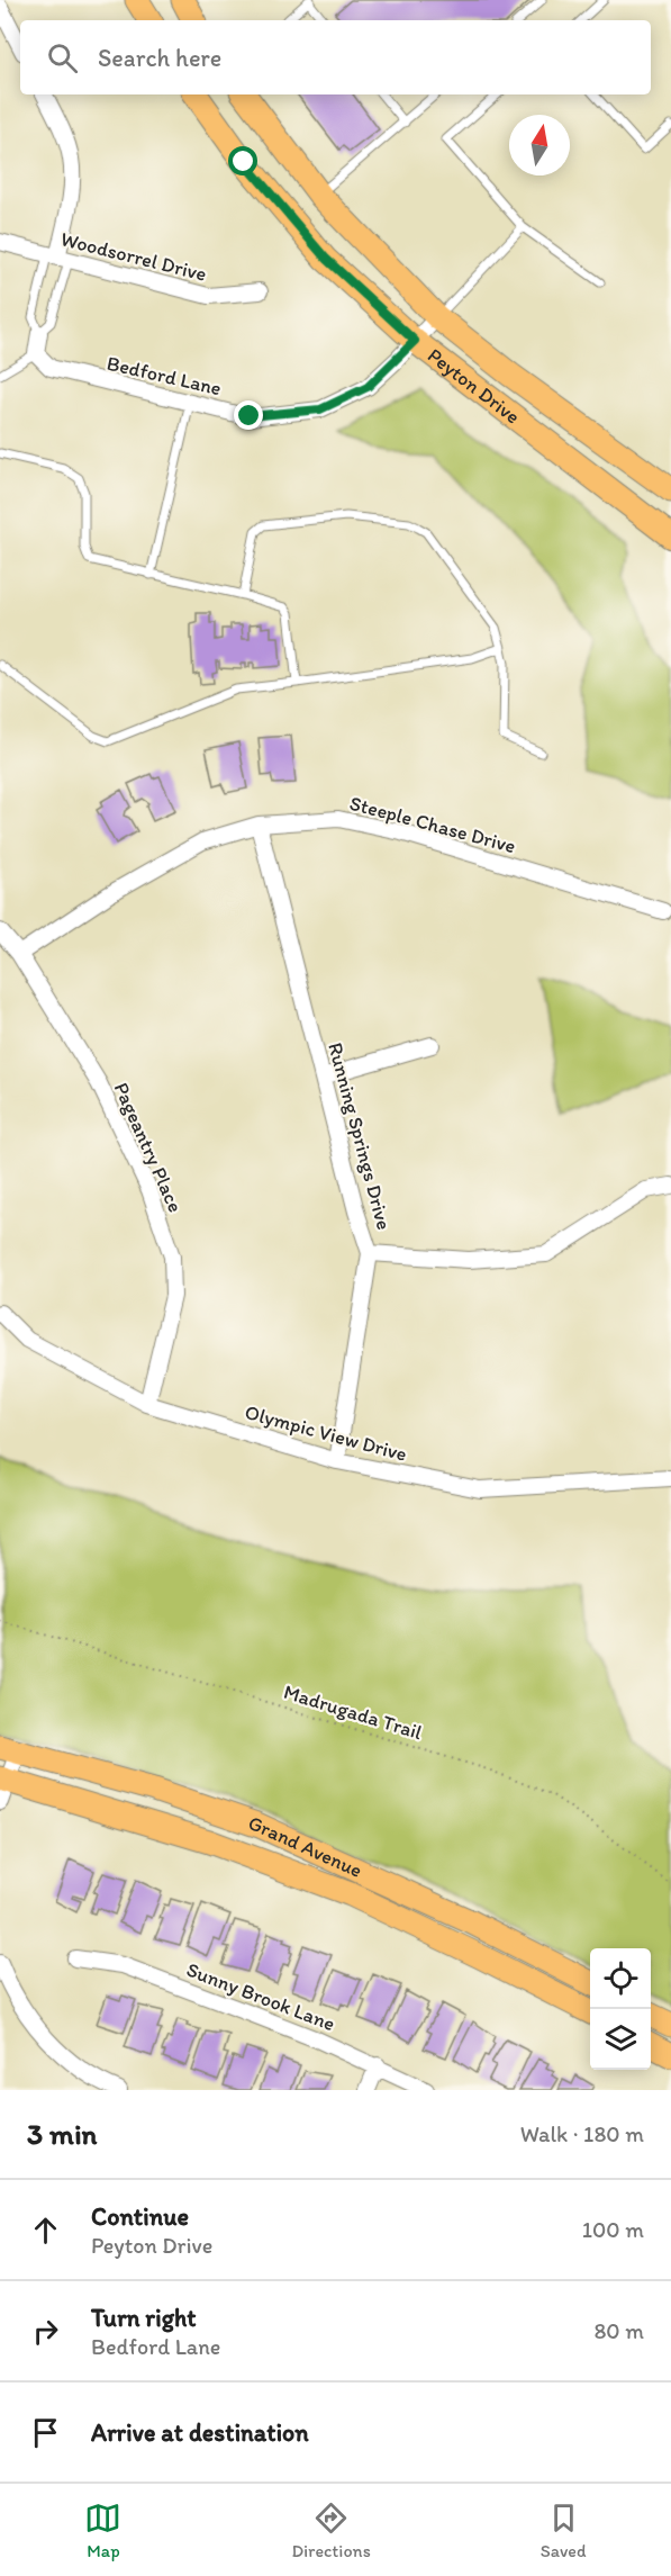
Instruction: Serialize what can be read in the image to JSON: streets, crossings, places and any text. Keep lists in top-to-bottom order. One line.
{"streets":{"main road":["Peyton Drive","Grand Avenue"],"street":["Woodsorrel Drive","Bedford Lane","Steeple Chase Drive","Running Springs Drive","Pageantry Place","Olympic View Drive","Sunny Brook Lane"],"path":["Madrugada Trail"]},"crossings":[["Bedford Lane","Peyton Drive"],["Steeple Chase Drive","Running Springs Drive"],["Steeple Chase Drive","Pageantry Place"],["Running Springs Drive","Olympic View Drive"],["Pageantry Place","Olympic View Drive"]],"north":"top","page":{"search":"Search here","heading":["3 min","Walk · 180 m"],"list":[["Continue","Peyton Drive","100 m"],["Turn right","Bedford Lane","80 m"],"Arrive at destination"],"nav":["Map","Directions","Saved"]}}
